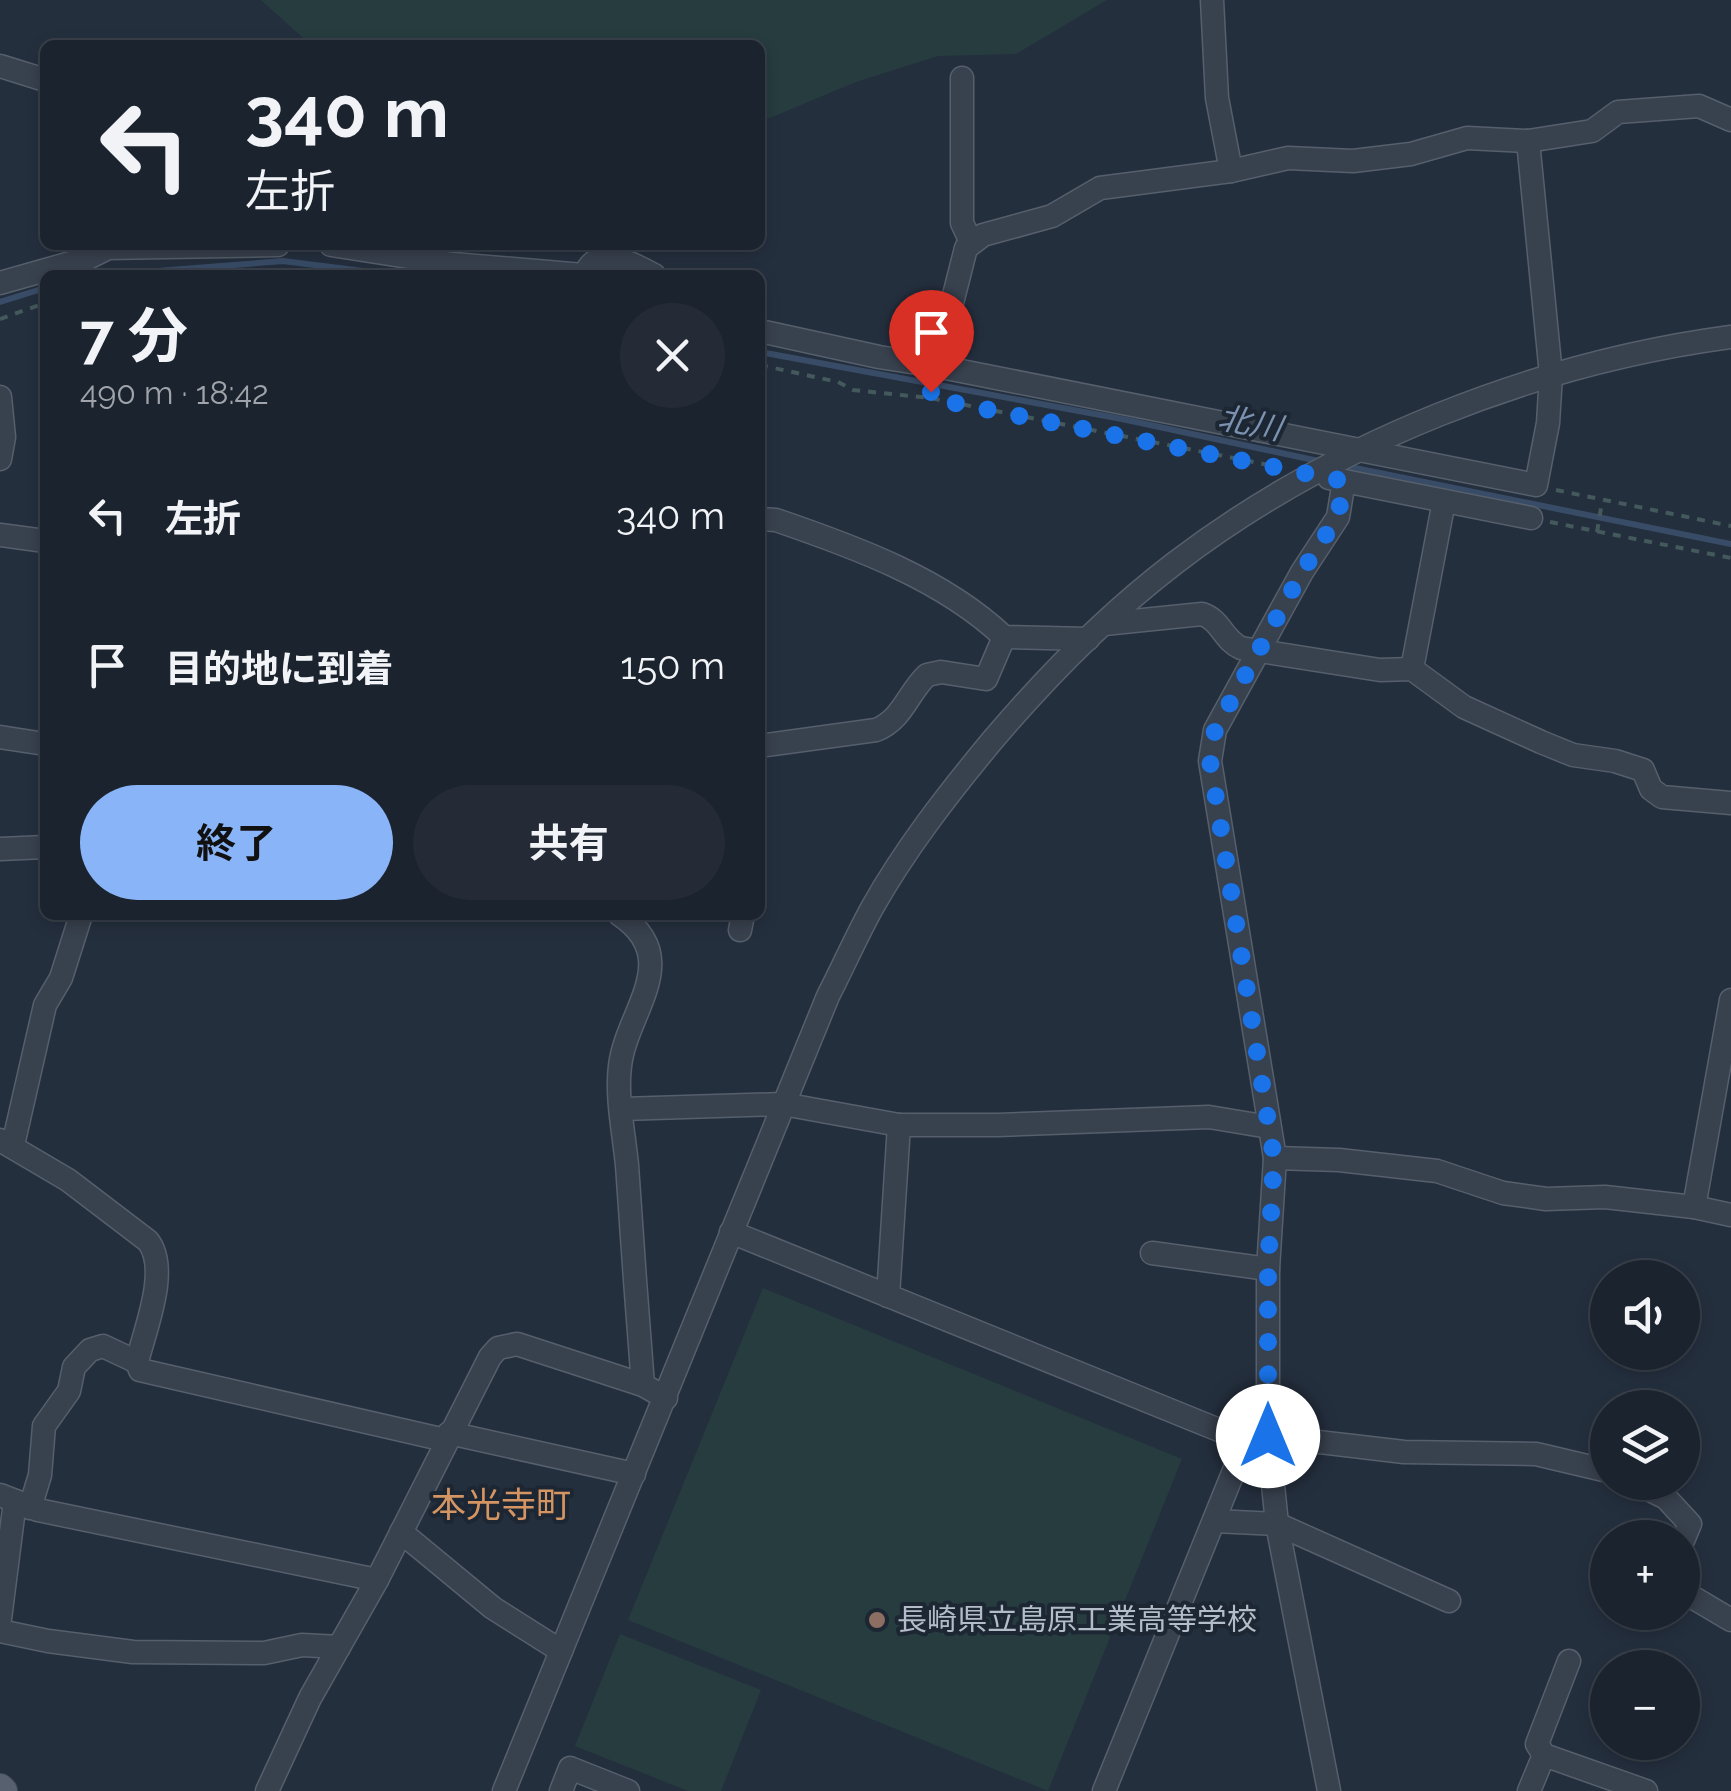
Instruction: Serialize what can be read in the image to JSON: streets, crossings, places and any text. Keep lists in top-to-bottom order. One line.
{"districts":["本光寺町"],"water":["北川"],"places":["長崎県立島原工業高等学校"],"page":{"turn":["340 m","左折"],"heading":["7 分","490 m · 18:42"],"list":[{"name":"左折","value":"340 m"},{"name":"目的地に到着","value":"150 m"}],"buttons":["終了","共有"],"map_buttons":["+","−"]}}
